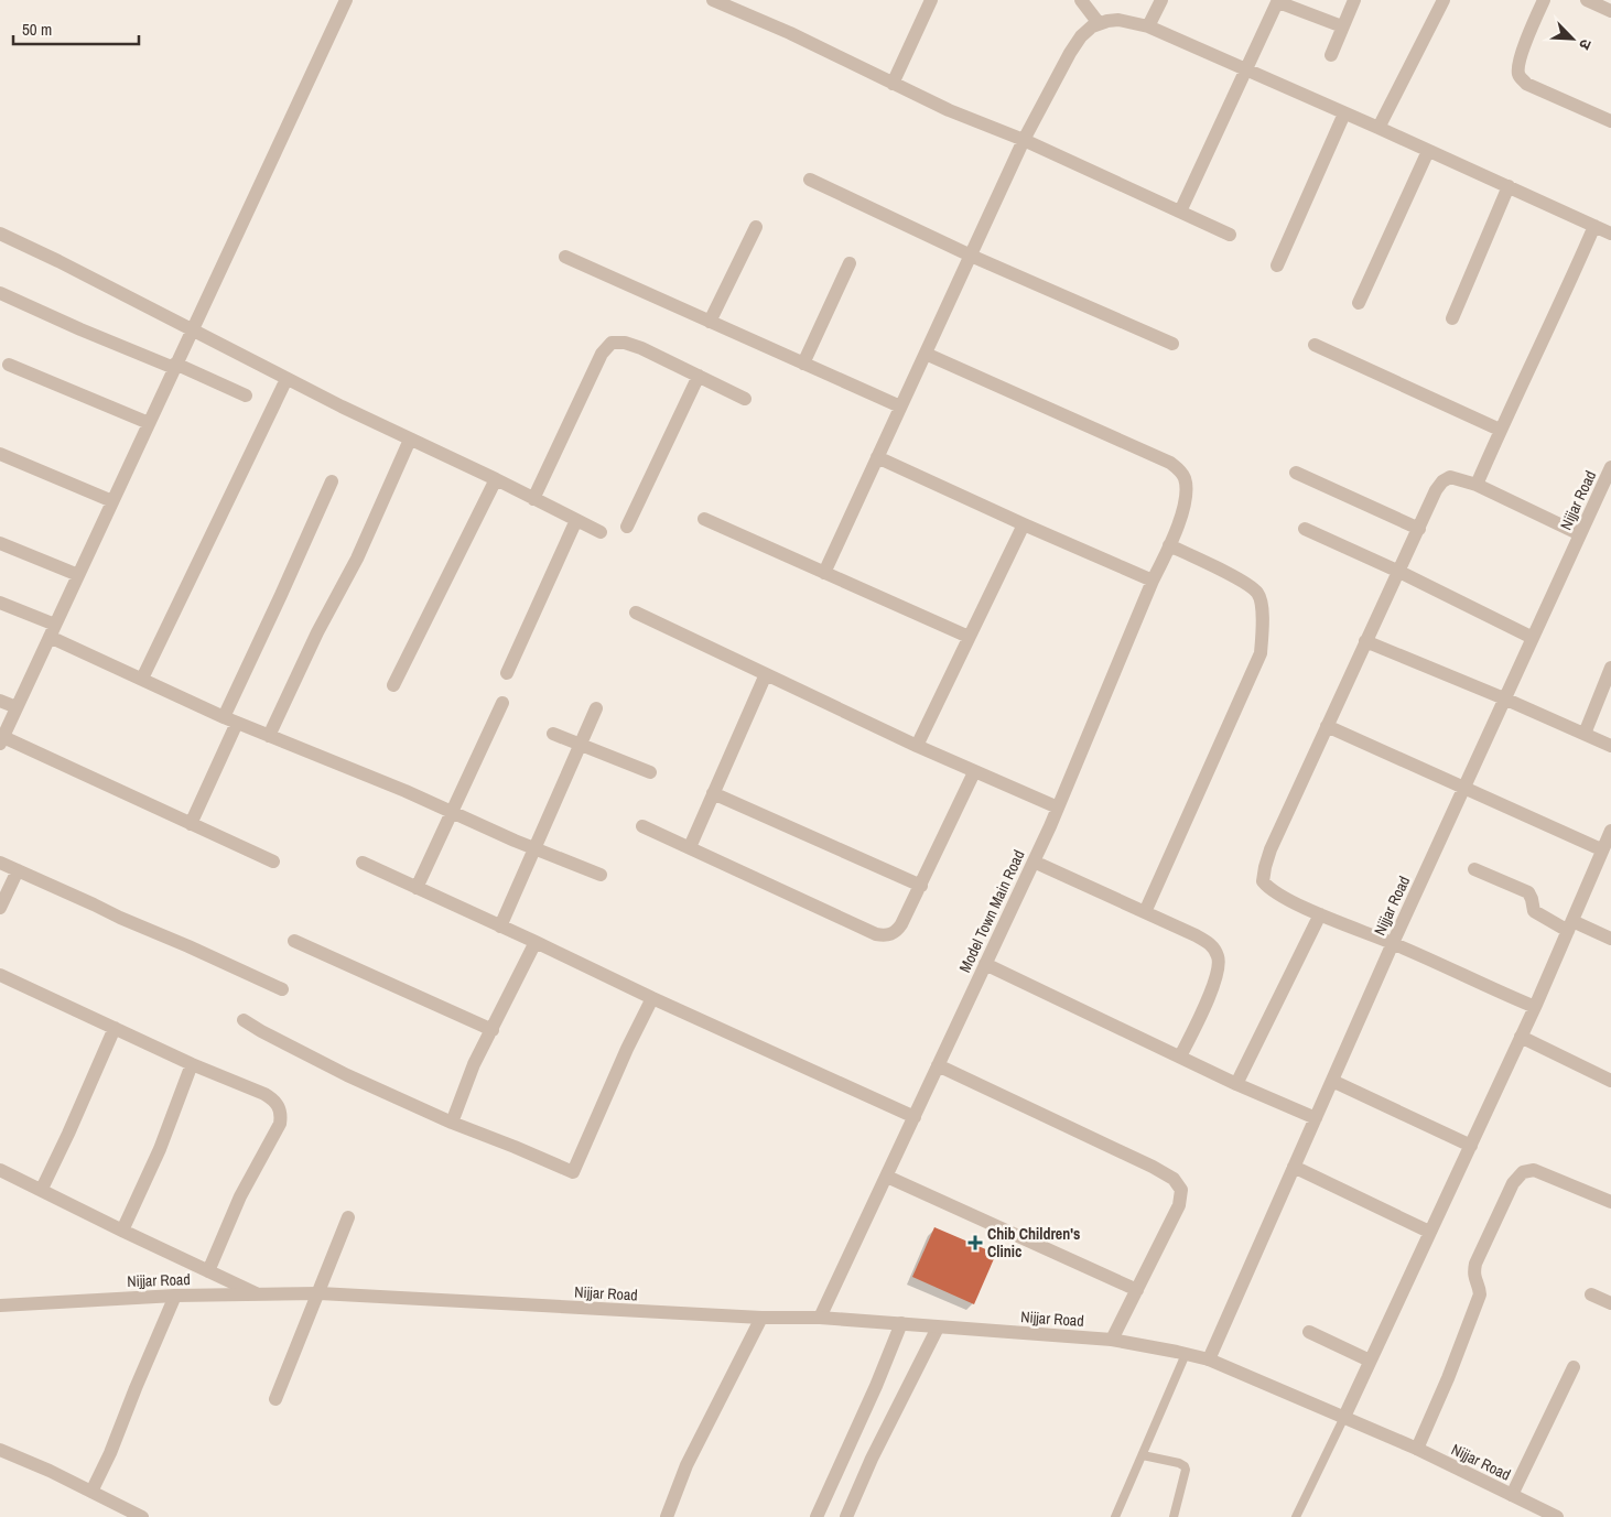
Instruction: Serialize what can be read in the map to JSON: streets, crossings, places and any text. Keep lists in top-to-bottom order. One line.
{"streets":{"street":["Nijjar Road","Model Town Main Road"]},"crossings":[["Nijjar Road","Model Town Main Road"]],"places":{"health":["Chib Children's Clinic"]},"scale_bar":"50 m","north":"bottom right"}
